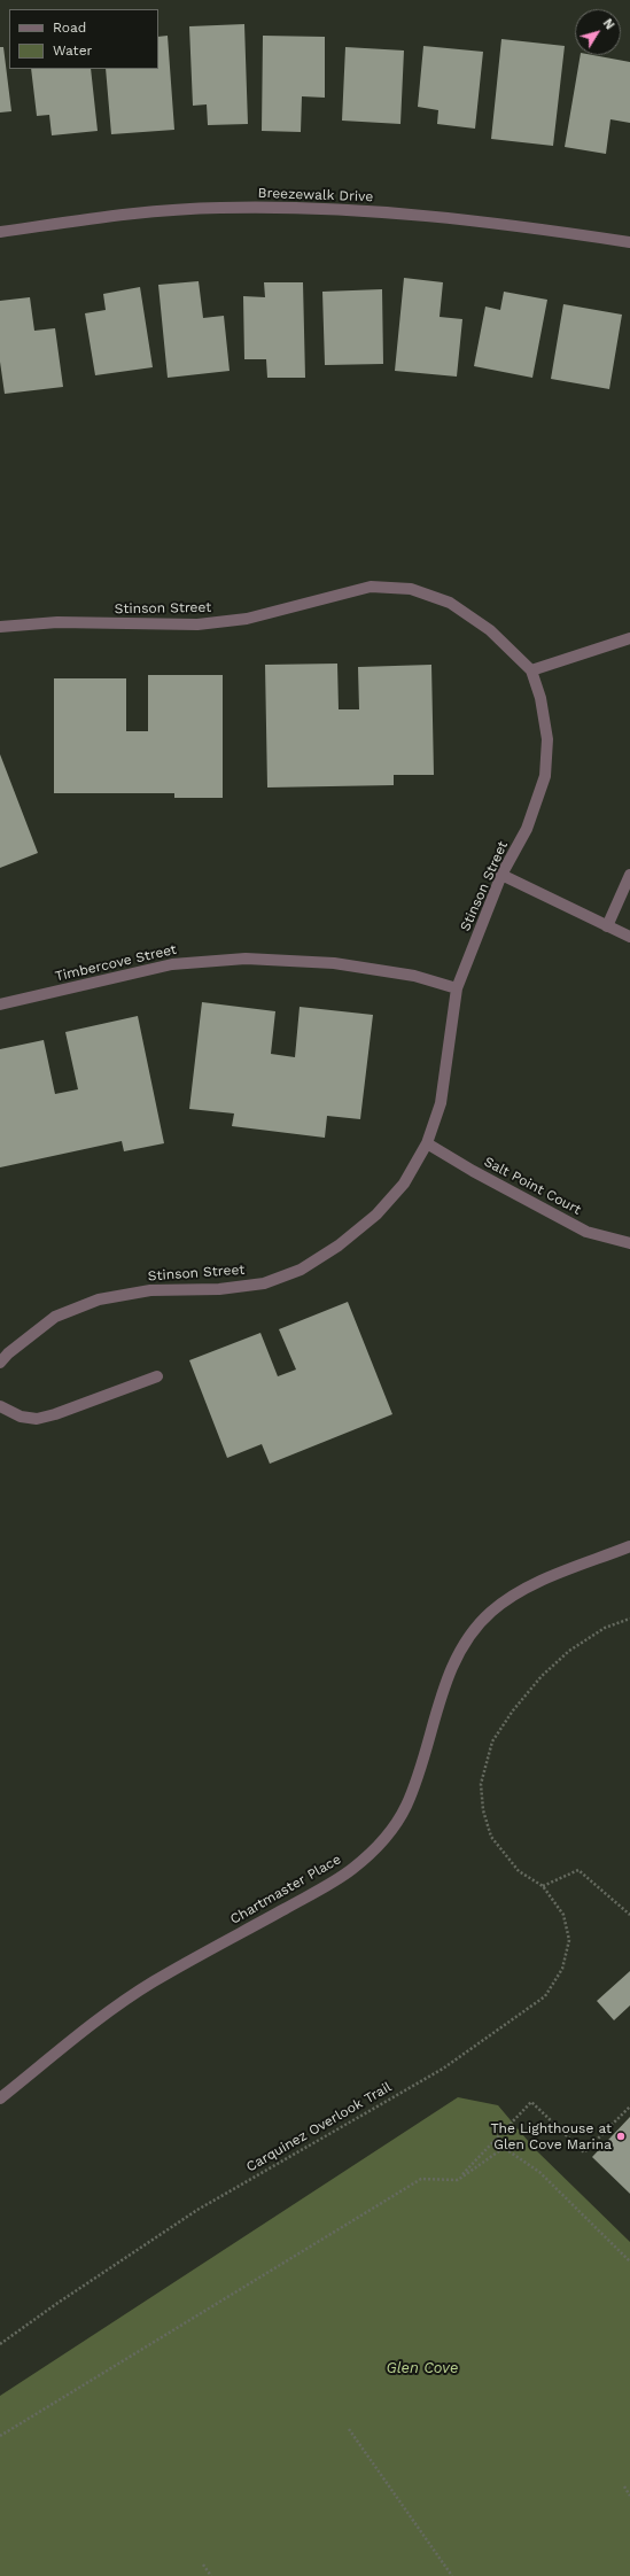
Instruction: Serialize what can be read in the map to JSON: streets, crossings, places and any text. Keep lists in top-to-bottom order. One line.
{"streets":{"street":["Breezewalk Drive","Stinson Street","Timbercove Street","Salt Point Court","Chartmaster Place"],"path":["Carquinez Overlook Trail"]},"crossings":[["Stinson Street","Timbercove Street"],["Stinson Street","Salt Point Court"]],"water":["Glen Cove"],"places":["The Lighthouse at Glen Cove Marina"],"legend":["Road","Water"],"north":"top right"}
